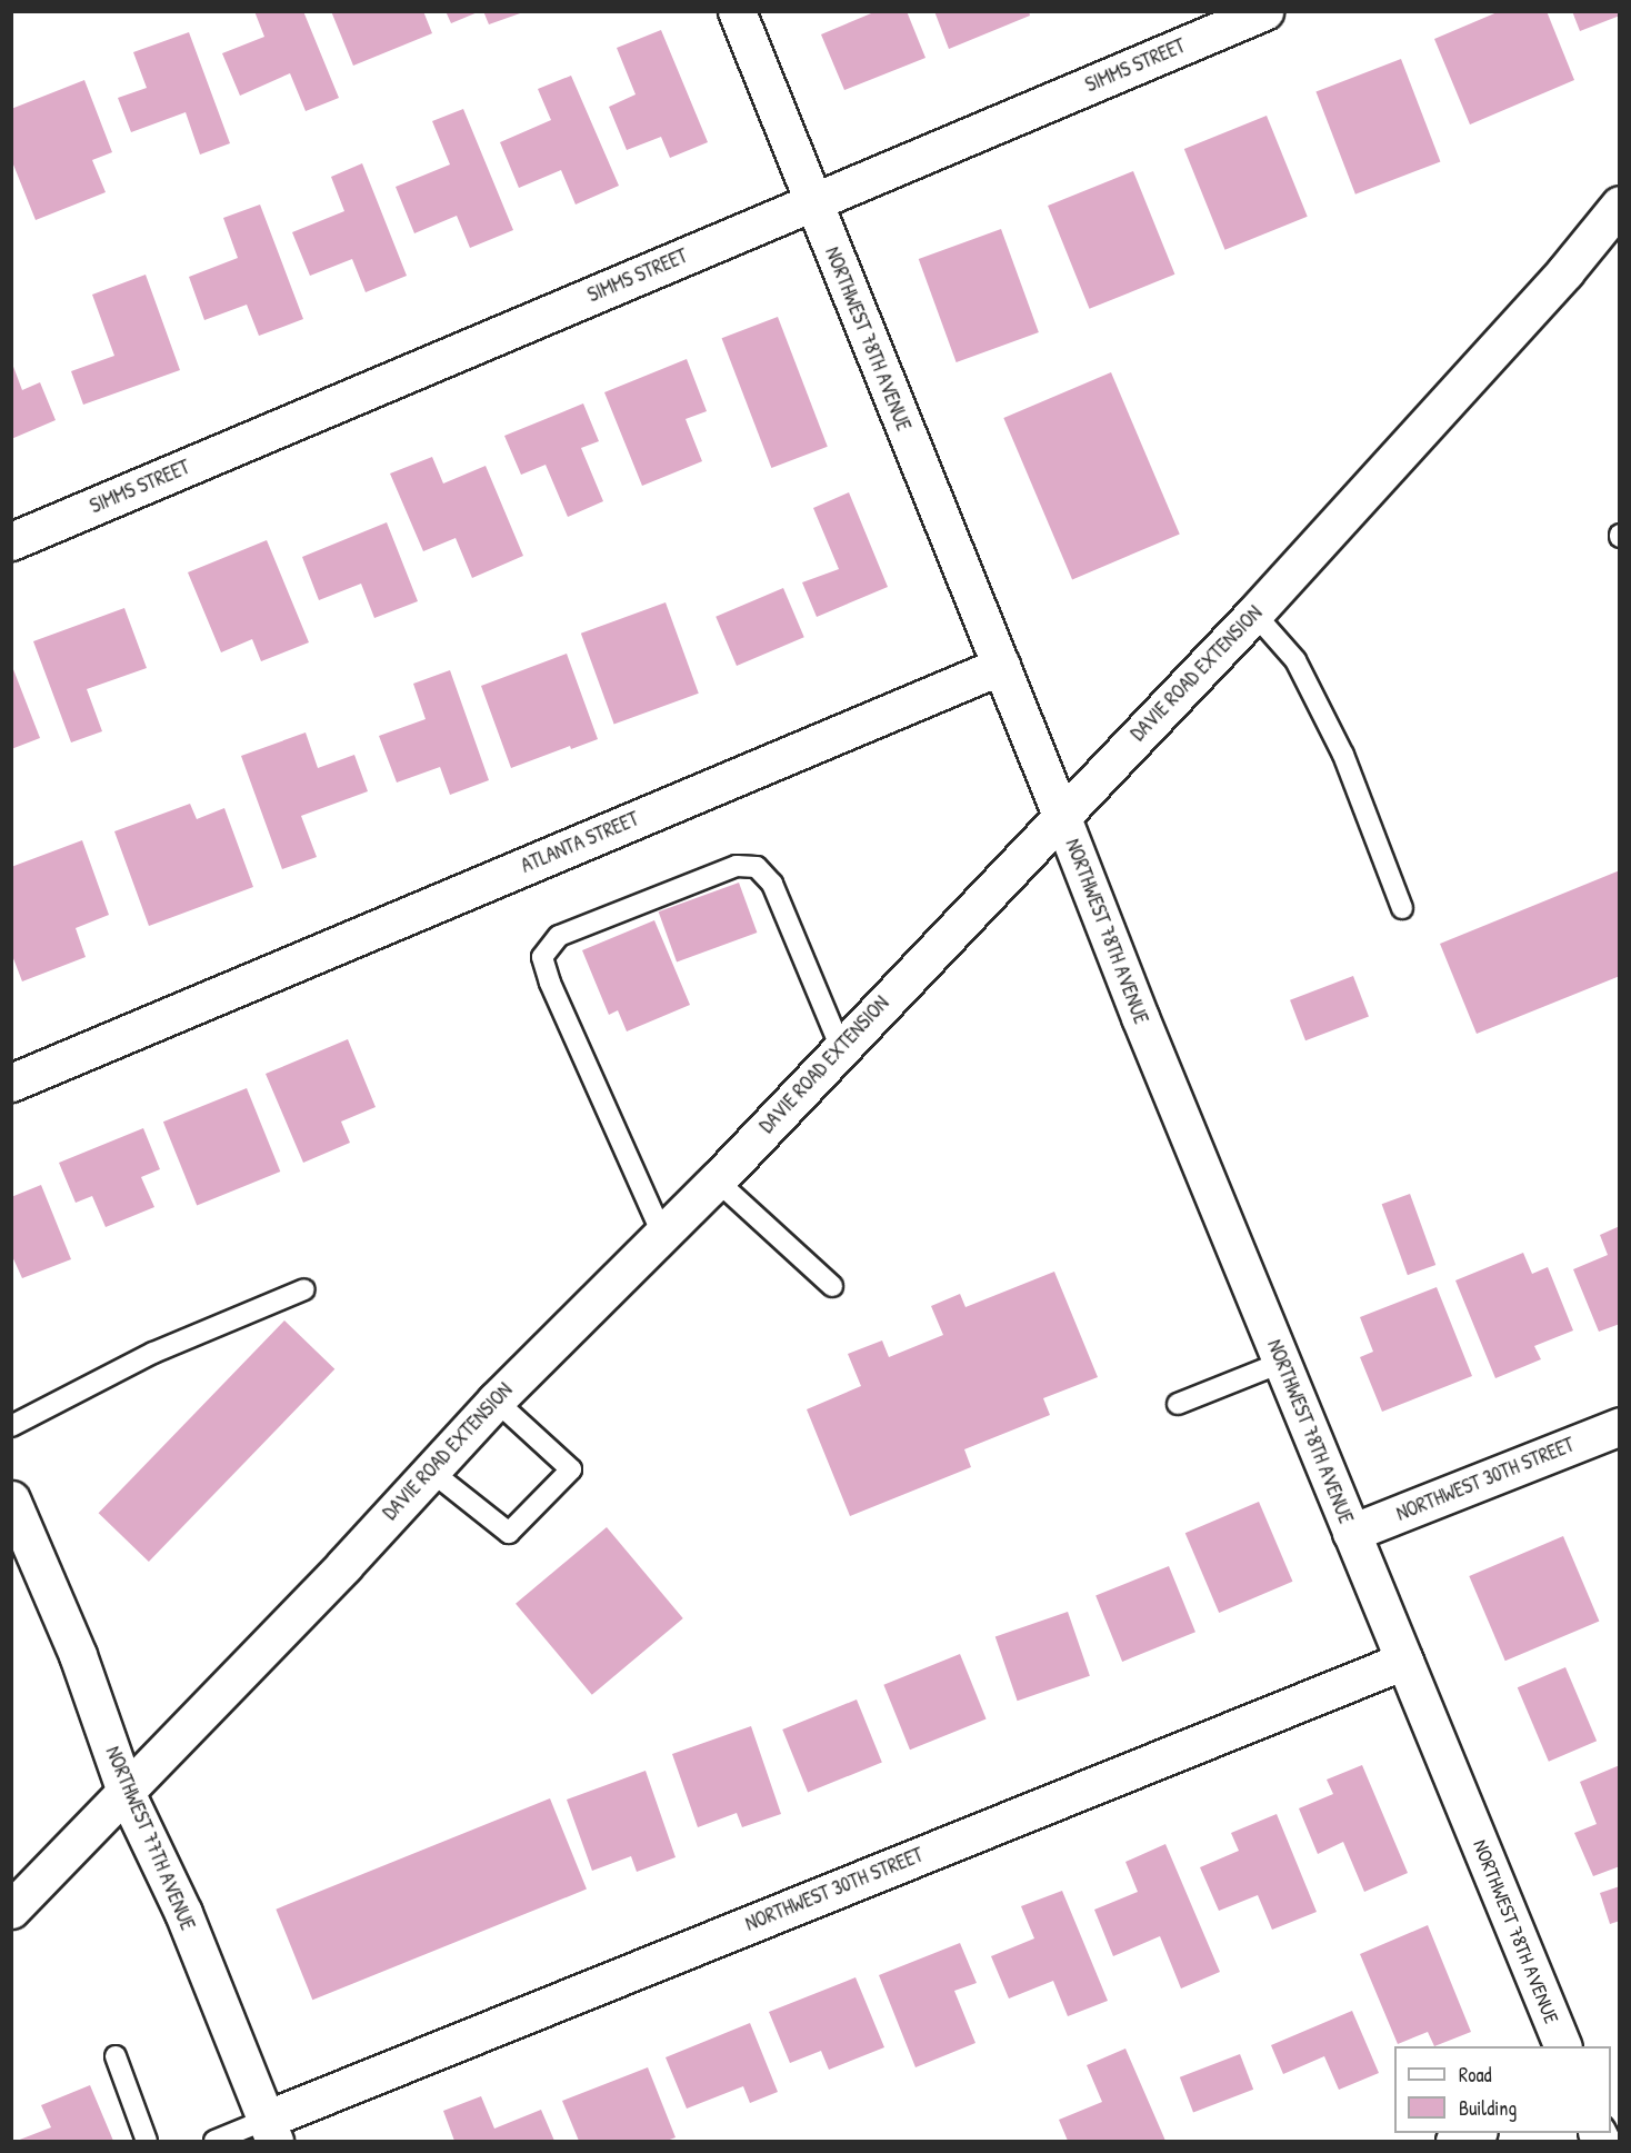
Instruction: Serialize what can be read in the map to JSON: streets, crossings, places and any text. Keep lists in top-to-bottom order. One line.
{"streets":{"street":["SIMMS STREET","NORTHWEST 78TH AVENUE","DAVIE ROAD EXTENSION","ATLANTA STREET","NORTHWEST 30TH STREET","NORTHWEST 77TH AVENUE"]},"crossings":[["SIMMS STREET","NORTHWEST 78TH AVENUE"],["NORTHWEST 78TH AVENUE","DAVIE ROAD EXTENSION"],["NORTHWEST 78TH AVENUE","ATLANTA STREET"],["NORTHWEST 78TH AVENUE","NORTHWEST 30TH STREET"],["DAVIE ROAD EXTENSION","NORTHWEST 77TH AVENUE"],["NORTHWEST 30TH STREET","NORTHWEST 77TH AVENUE"]],"legend":["Road","Building"]}
